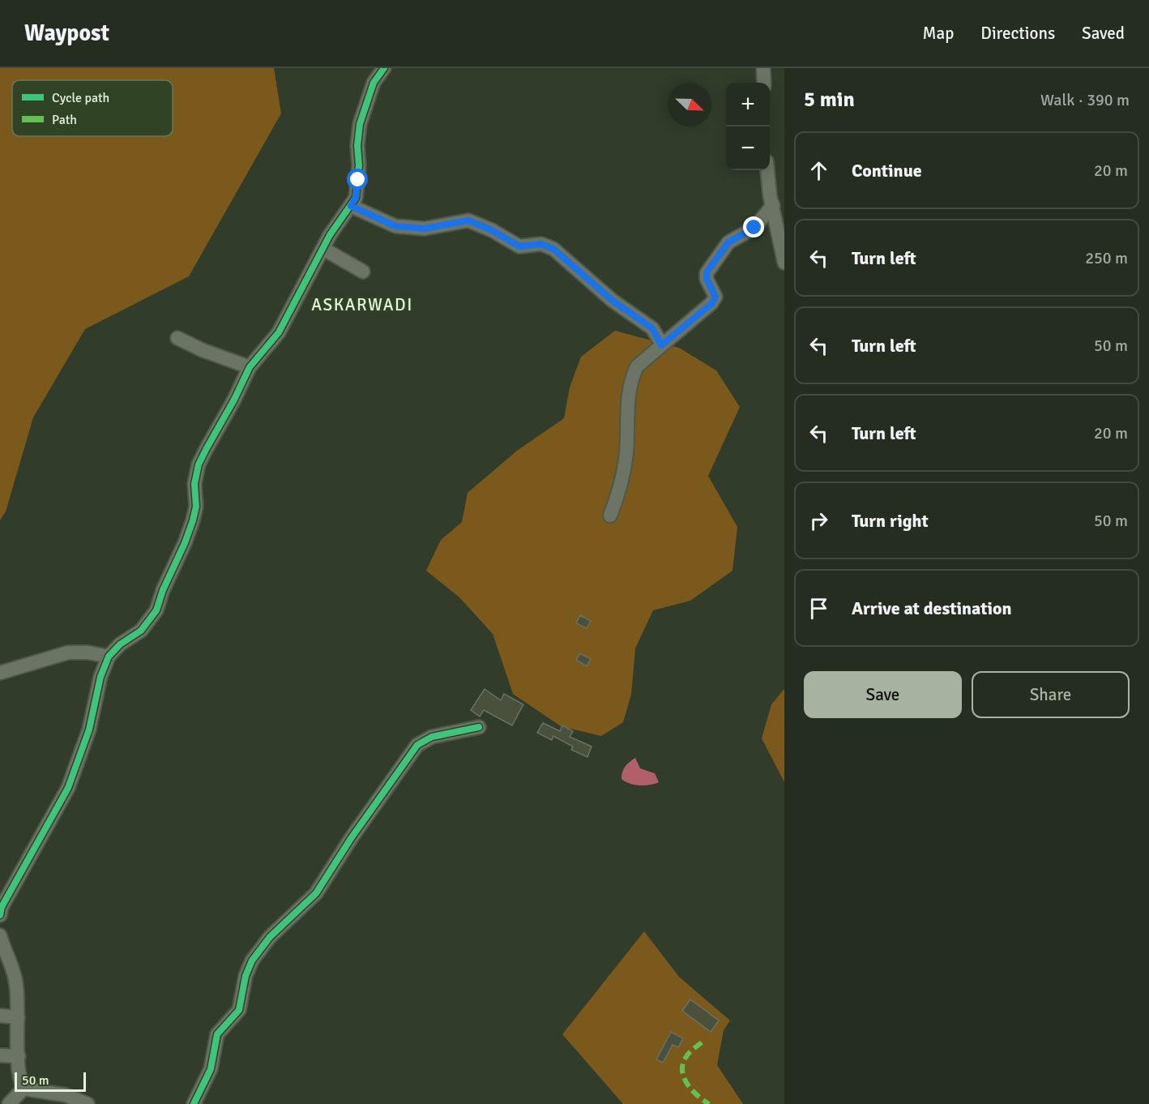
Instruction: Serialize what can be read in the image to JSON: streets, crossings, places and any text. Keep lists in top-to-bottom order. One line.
{"districts":["ASKARWADI"],"legend":["Cycle path","Path"],"scale_bar":"50 m","north":"bottom right","page":{"header":"Waypost","nav":["Map","Directions","Saved"],"heading":["5 min","Walk · 390 m"],"map_buttons":["+","−"],"list":[["Continue","20 m"],["Turn left","250 m"],["Turn left","50 m"],["Turn left","20 m"],["Turn right","50 m"],"Arrive at destination"],"buttons":["Save","Share"],"scale":"50 m"}}
